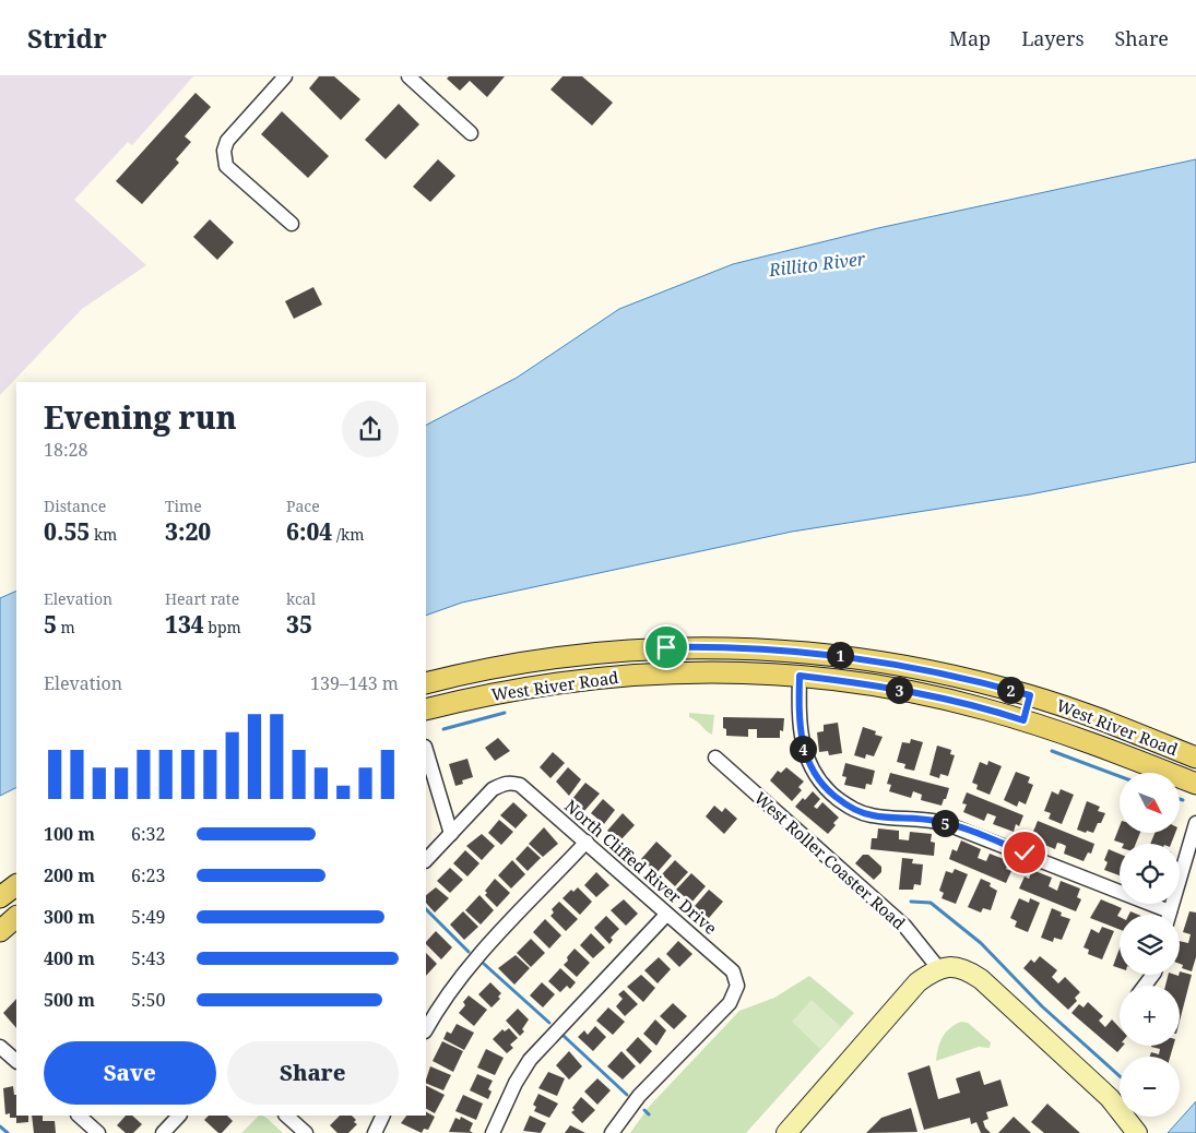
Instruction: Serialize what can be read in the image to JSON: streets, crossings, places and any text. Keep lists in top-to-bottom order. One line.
{"streets":{"main road":["West River Road"],"street":["West Roller Coaster Road","North Cliffed River Drive"]},"water":["Rillito River"],"north":"bottom right","page":{"header":"Stridr","nav":["Map","Layers","Share"],"heading":["Evening run","18:28"],"stats":[["Distance","0.55 km"],["Time","3:20"],["Pace","6:04 /km"],["Elevation","5 m"],["Heart rate","134 bpm"],["kcal","35"]],"pins":["1","2","3","4","5"],"chart":["Elevation","139–143 m"],"map_buttons":["+","−"],"list":[{"name":"100 m","note":"6:32"},{"name":"200 m","note":"6:23"},{"name":"300 m","note":"5:49"},{"name":"400 m","note":"5:43"},{"name":"500 m","note":"5:50"}],"buttons":["Save","Share"]}}
